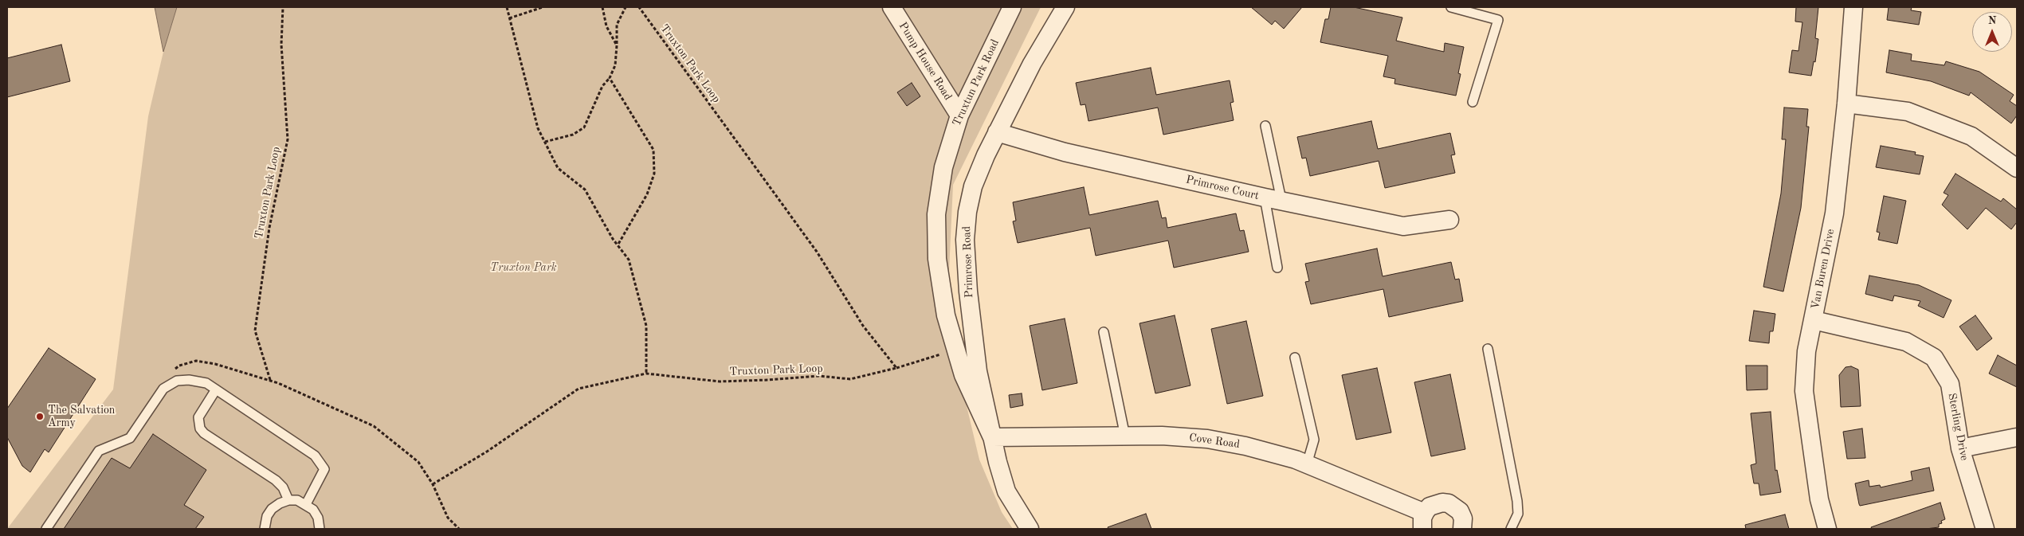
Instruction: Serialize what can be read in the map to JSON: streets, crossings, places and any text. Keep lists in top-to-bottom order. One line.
{"streets":{"street":["Pump House Road","Truxtun Park Road","Primrose Court","Primrose Road","Van Buren Drive","Sterling Drive","Cove Road"],"path":["Truxton Park Loop"]},"crossings":[["Pump House Road","Truxtun Park Road"],["Truxtun Park Road","Primrose Road"],["Truxtun Park Road","Cove Road"],["Primrose Court","Primrose Road"],["Primrose Road","Cove Road"],["Van Buren Drive","Sterling Drive"]],"parks":["Truxton Park"],"places":["The Salvation Army"],"north":"top"}
